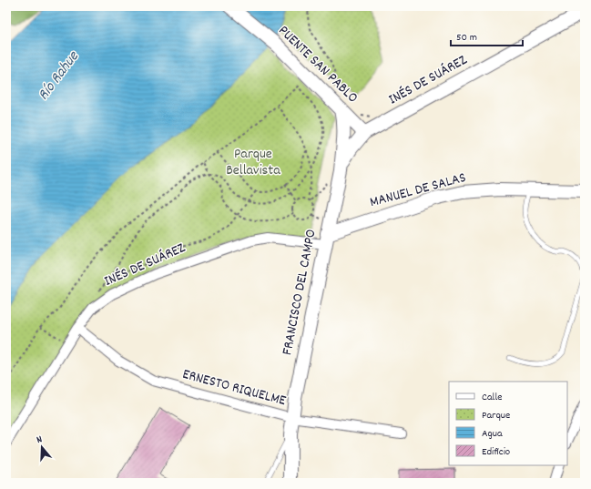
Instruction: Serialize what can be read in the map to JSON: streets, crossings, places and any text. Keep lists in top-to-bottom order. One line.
{"streets":{"street":["PUENTE SAN PABLO","INÉS DE SUÁREZ","MANUEL DE SALAS","FRANCISCO DEL CAMPO","ERNESTO RIQUELME"]},"crossings":[["PUENTE SAN PABLO","INÉS DE SUÁREZ"],["PUENTE SAN PABLO","FRANCISCO DEL CAMPO"],["INÉS DE SUÁREZ","MANUEL DE SALAS"],["INÉS DE SUÁREZ","FRANCISCO DEL CAMPO"],["INÉS DE SUÁREZ","ERNESTO RIQUELME"],["MANUEL DE SALAS","FRANCISCO DEL CAMPO"],["FRANCISCO DEL CAMPO","ERNESTO RIQUELME"]],"water":["Río Rahue"],"parks":["Parque Bellavista"],"legend":["Calle","Parque","Agua","Edificio"],"scale_bar":"50 m","north":"top"}
